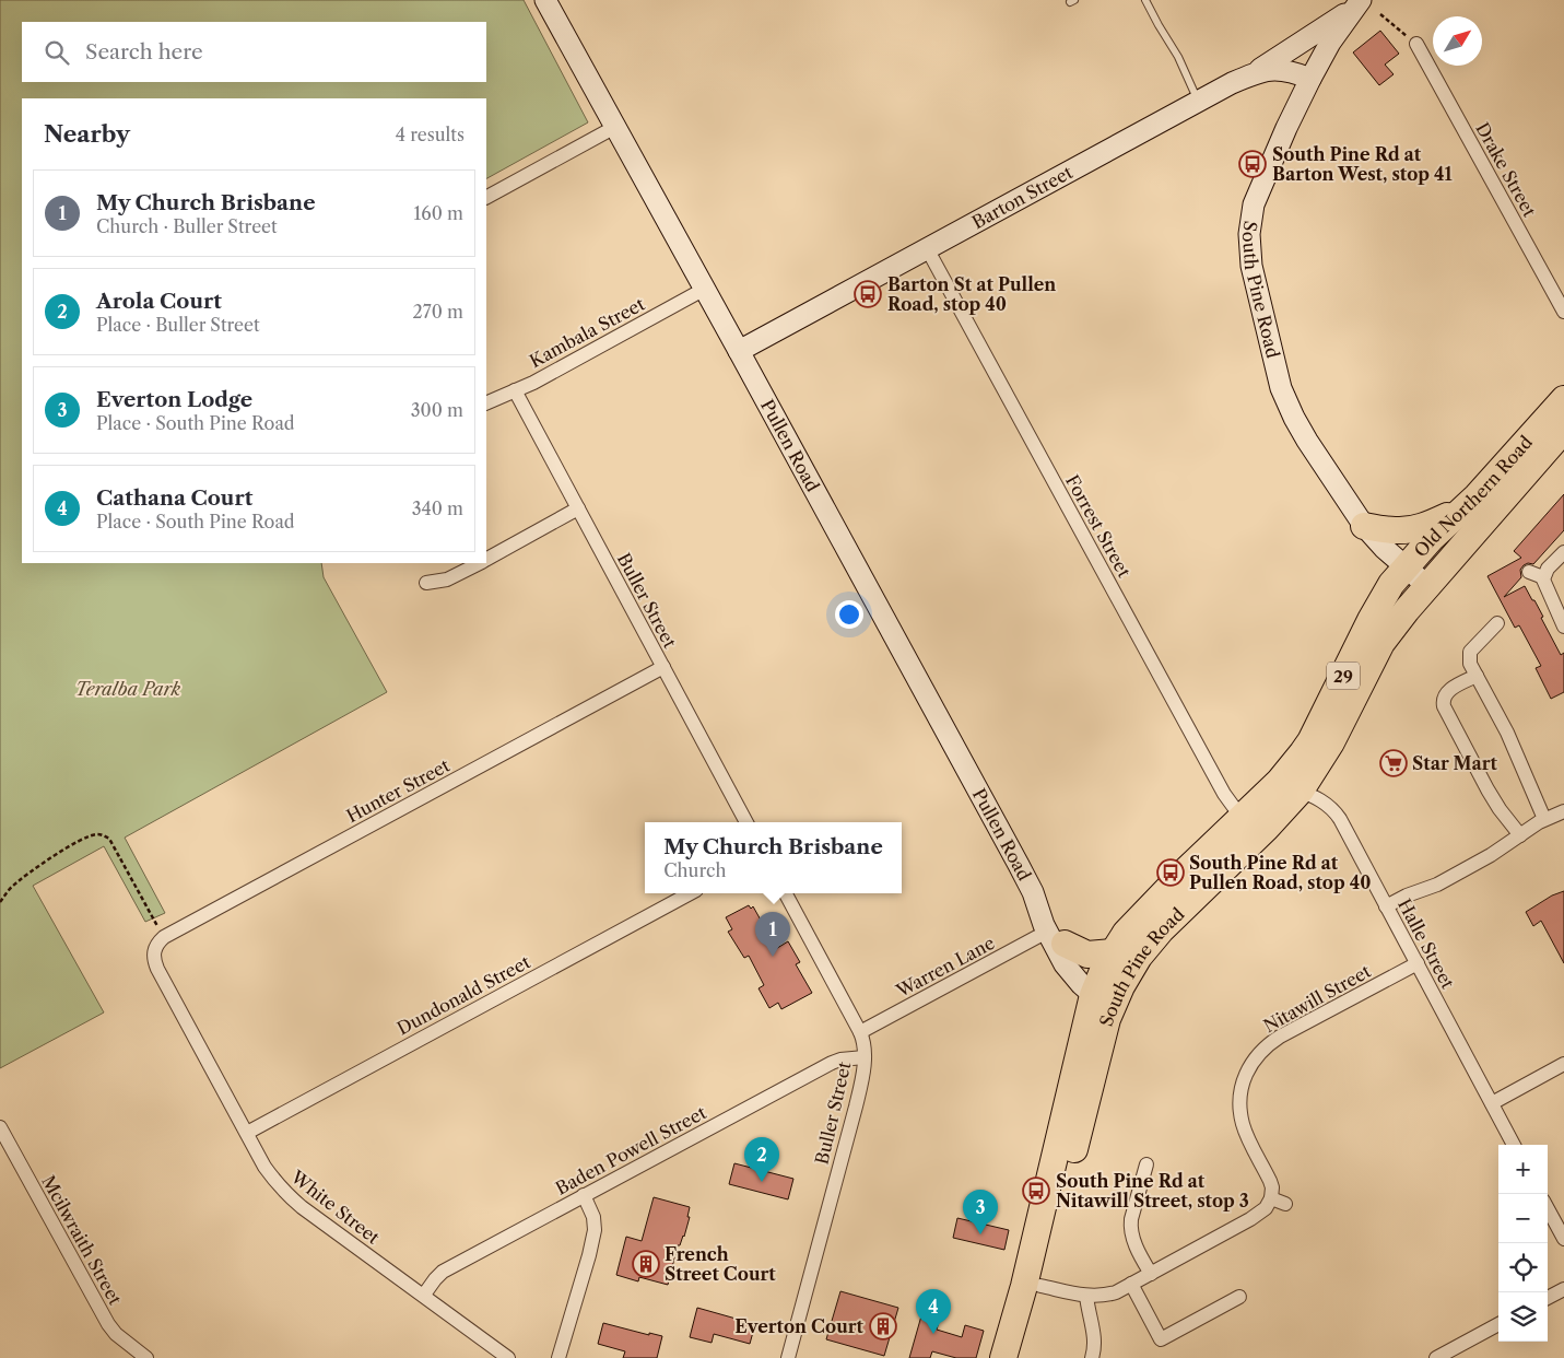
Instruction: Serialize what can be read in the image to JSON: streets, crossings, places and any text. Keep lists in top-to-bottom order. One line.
{"streets":{"highway":["South Pine Road","Old Northern Road","29"],"street":["Drake Street","Barton Street","Kambala Street","Pullen Road","Forrest Street","Buller Street","Hunter Street","Halle Street","Warren Lane","Dundonald Street","Nitawill Street","Baden Powell Street","White Street","Mcilwraith Street"]},"crossings":[["Barton Street","South Pine Road"],["Barton Street","Pullen Road"],["Barton Street","Forrest Street"],["South Pine Road","Pullen Road"],["South Pine Road","Old Northern Road"],["South Pine Road","Forrest Street"],["South Pine Road","Halle Street"],["Kambala Street","Pullen Road"],["Kambala Street","Buller Street"],["Pullen Road","Warren Lane"],["Buller Street","Hunter Street"],["Buller Street","Warren Lane"],["Buller Street","Baden Powell Street"],["Hunter Street","White Street"],["Halle Street","Nitawill Street"],["Dundonald Street","White Street"],["Baden Powell Street","White Street"]],"parks":["Teralba Park"],"places":{"bus stop":["South Pine Rd at Barton West, stop 41","Barton St at Pullen Road, stop 40","South Pine Rd at Pullen Road, stop 40","South Pine Rd at Nitawill Street, stop 3"],"supermarket":["Star Mart"],"building":["French Street Court","Everton Court"]},"north":"top right","page":{"search":"Search here","heading":["Nearby","4 results"],"list":[{"mark":"1","name":"My Church Brisbane","note":"Church · Buller Street","value":"160 m"},{"mark":"2","name":"Arola Court","note":"Place · Buller Street","value":"270 m"},{"mark":"3","name":"Everton Lodge","note":"Place · South Pine Road","value":"300 m"},{"mark":"4","name":"Cathana Court","note":"Place · South Pine Road","value":"340 m"}],"popup":["My Church Brisbane","Church"],"pins":["1","2","3","4"],"map_buttons":["+","−"]}}
